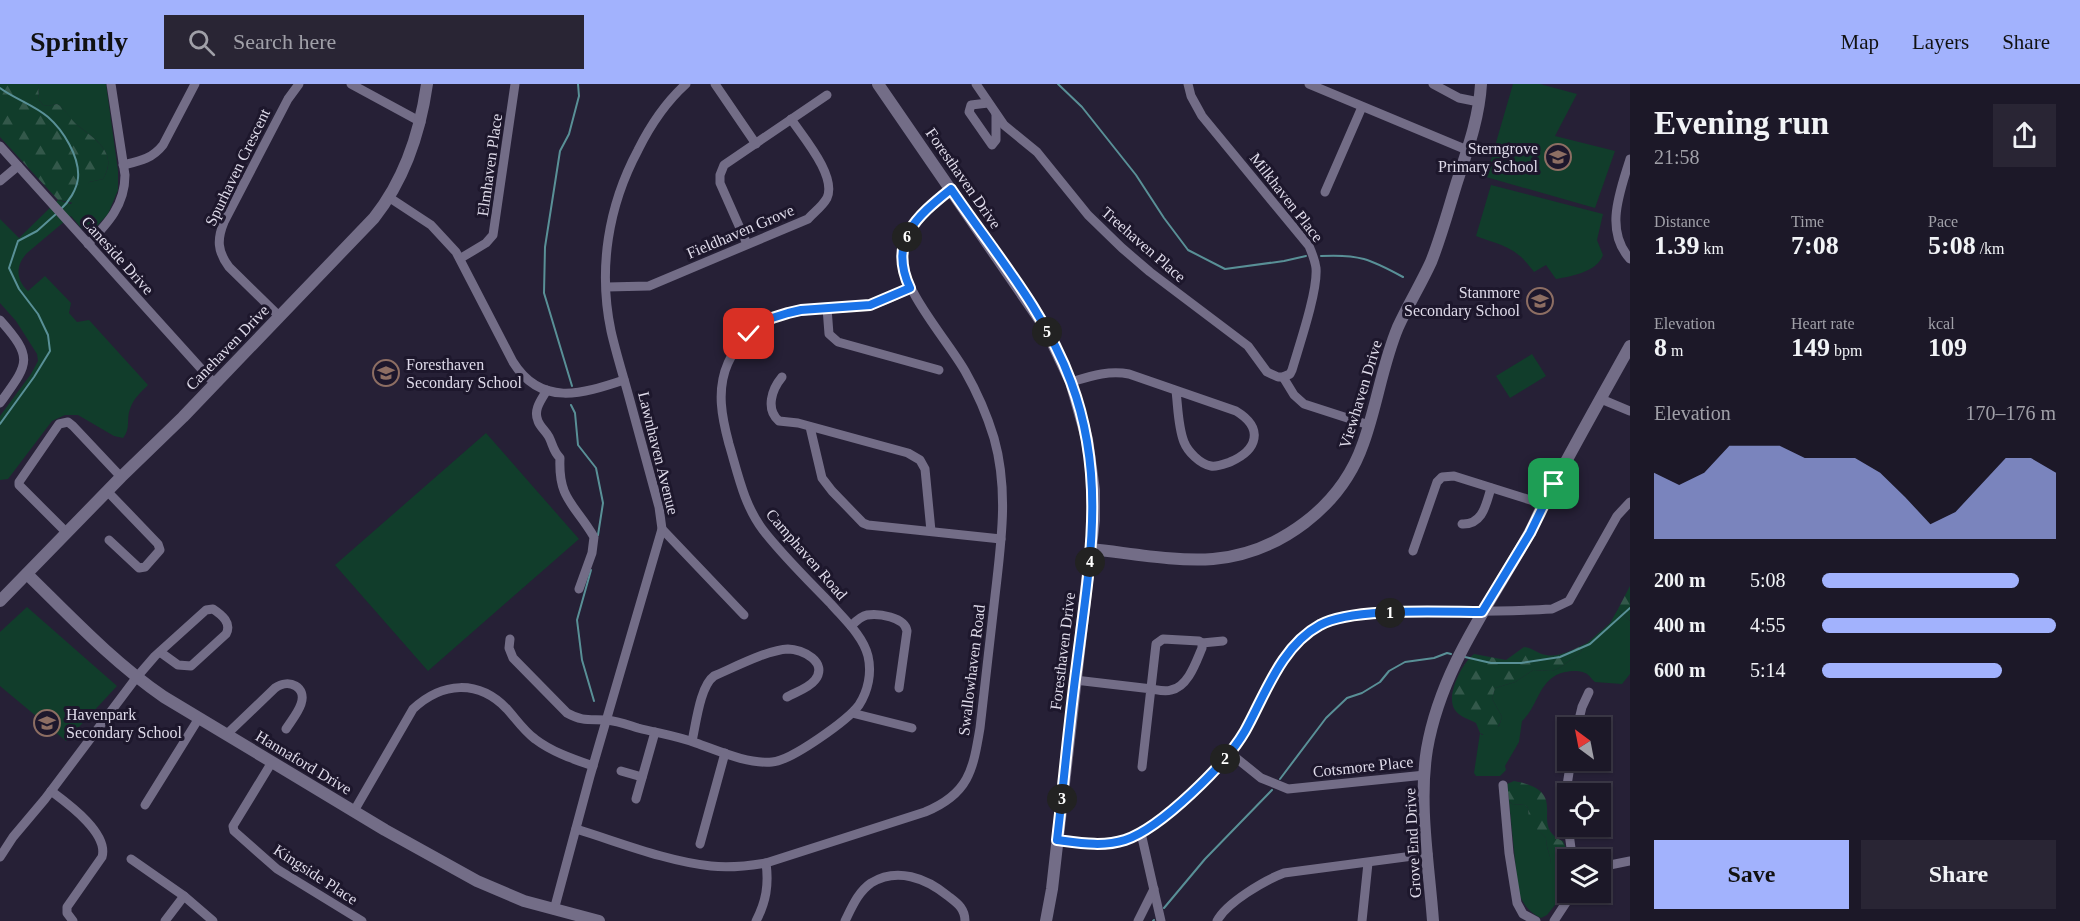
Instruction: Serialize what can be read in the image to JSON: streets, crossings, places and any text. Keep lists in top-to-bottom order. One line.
{"streets":{"street":["Elmhaven Place","Spurhaven Crescent","Foresthaven Drive","Milkhaven Place","Fieldhaven Grove","Treehaven Place","Caneside Drive","Canehaven Drive","Viewhaven Drive","Lawnhaven Avenue","Camphaven Road","Swallowhaven Road","Hannaford Drive","Cotsmore Place","Grove End Drive","Kingside Place"]},"crossings":[["Spurhaven Crescent","Canehaven Drive"],["Foresthaven Drive","Viewhaven Drive"],["Foresthaven Drive","Swallowhaven Road"],["Milkhaven Place","Treehaven Place"],["Fieldhaven Grove","Lawnhaven Avenue"],["Caneside Drive","Canehaven Drive"],["Canehaven Drive","Hannaford Drive"],["Lawnhaven Avenue","Camphaven Road"],["Lawnhaven Avenue","Swallowhaven Road"],["Lawnhaven Avenue","Hannaford Drive"],["Camphaven Road","Swallowhaven Road"],["Hannaford Drive","Kingside Place"],["Cotsmore Place","Grove End Drive"]],"places":{"school or university":["Sterngrove Primary School","Stanmore Secondary School","Foresthaven Secondary School","Havenpark Secondary School"]},"north":"top left","page":{"header":"Sprintly","search":"Search here","nav":["Map","Layers","Share"],"heading":["Evening run","21:58"],"stats":[["Distance","1.39 km"],["Time","7:08"],["Pace","5:08 /km"],["Elevation","8 m"],["Heart rate","149 bpm"],["kcal","109"]],"pins":["6","5","4","1","2","3"],"chart":["Elevation","170–176 m"],"list":[{"name":"200 m","note":"5:08"},{"name":"400 m","note":"4:55"},{"name":"600 m","note":"5:14"}],"buttons":["Save","Share"]}}
